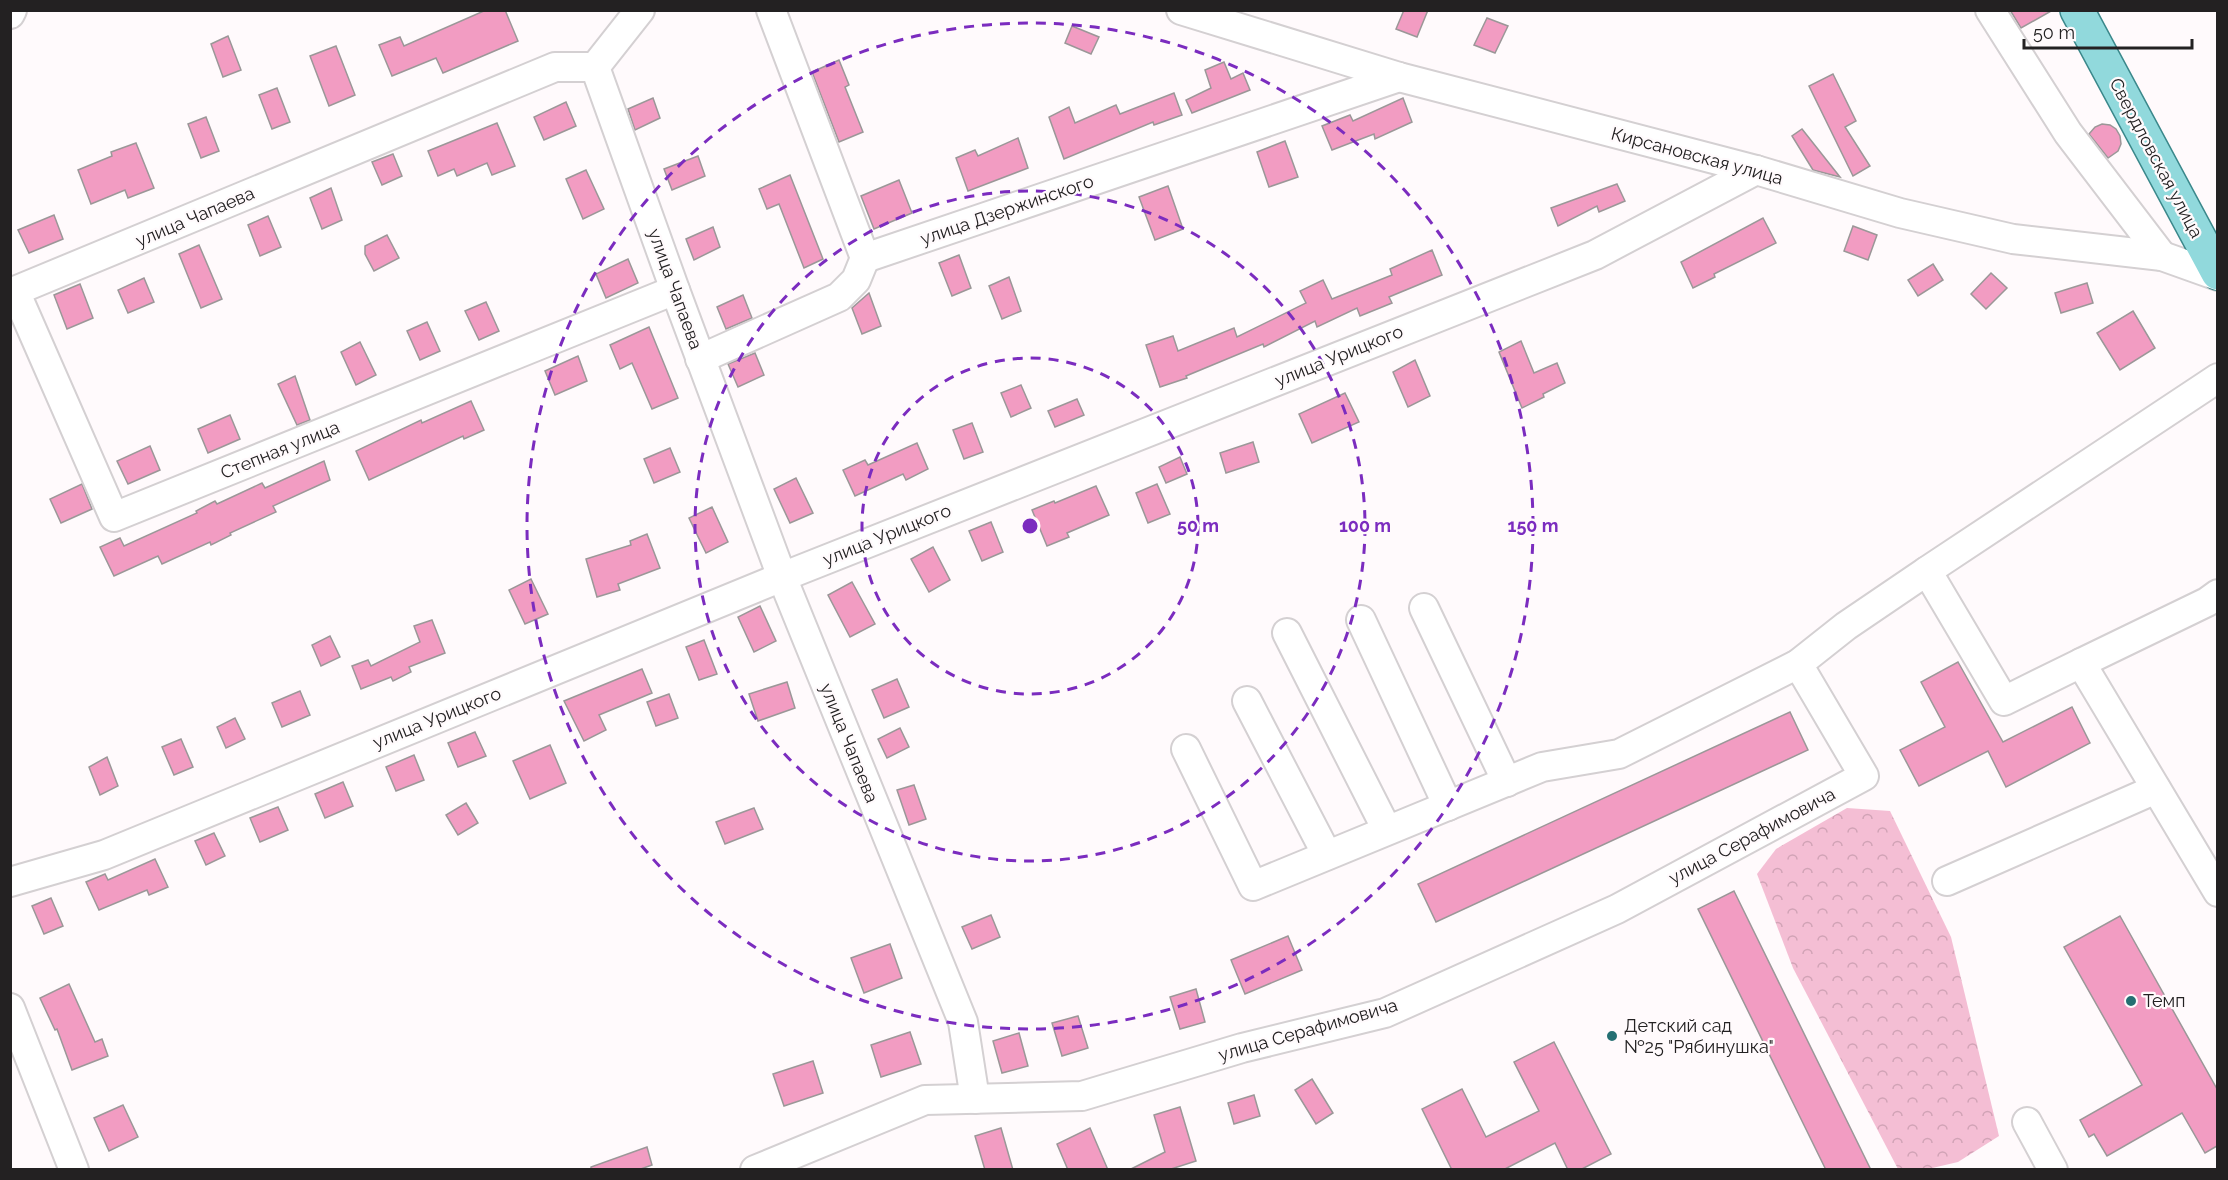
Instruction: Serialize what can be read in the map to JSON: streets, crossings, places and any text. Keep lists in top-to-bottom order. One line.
{"streets":{"main road":["Свердловская улица"],"street":["Кирсановская улица","улица Дзержинского","улица Чапаева","улица Урицкого","Степная улица","улица Серафимовича"]},"crossings":[["Кирсановская улица","Свердловская улица"],["Кирсановская улица","улица Дзержинского"],["Кирсановская улица","улица Урицкого"],["улица Чапаева","улица Урицкого"],["улица Чапаева","Степная улица"],["улица Чапаева","улица Серафимовича"]],"places":["Темп","Детский сад №25 \"Рябинушка\""],"scale_bar":"50 m","rings":["50 m","100 m","150 m"]}
